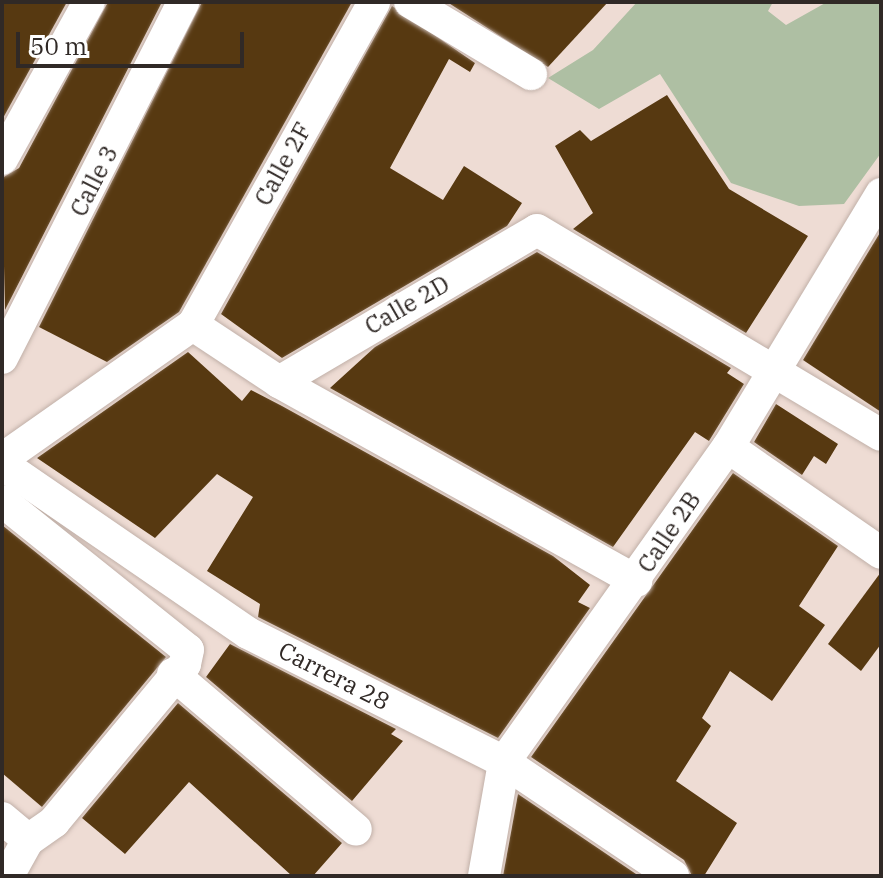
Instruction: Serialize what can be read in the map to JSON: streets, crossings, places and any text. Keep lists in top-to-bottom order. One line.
{"streets":{"street":["Calle 2F","Calle 3","Calle 2D","Calle 2B","Carrera 28"]},"crossings":[["Calle 2D","Calle 2B"],["Calle 2B","Carrera 28"]],"scale_bar":"50 m"}
